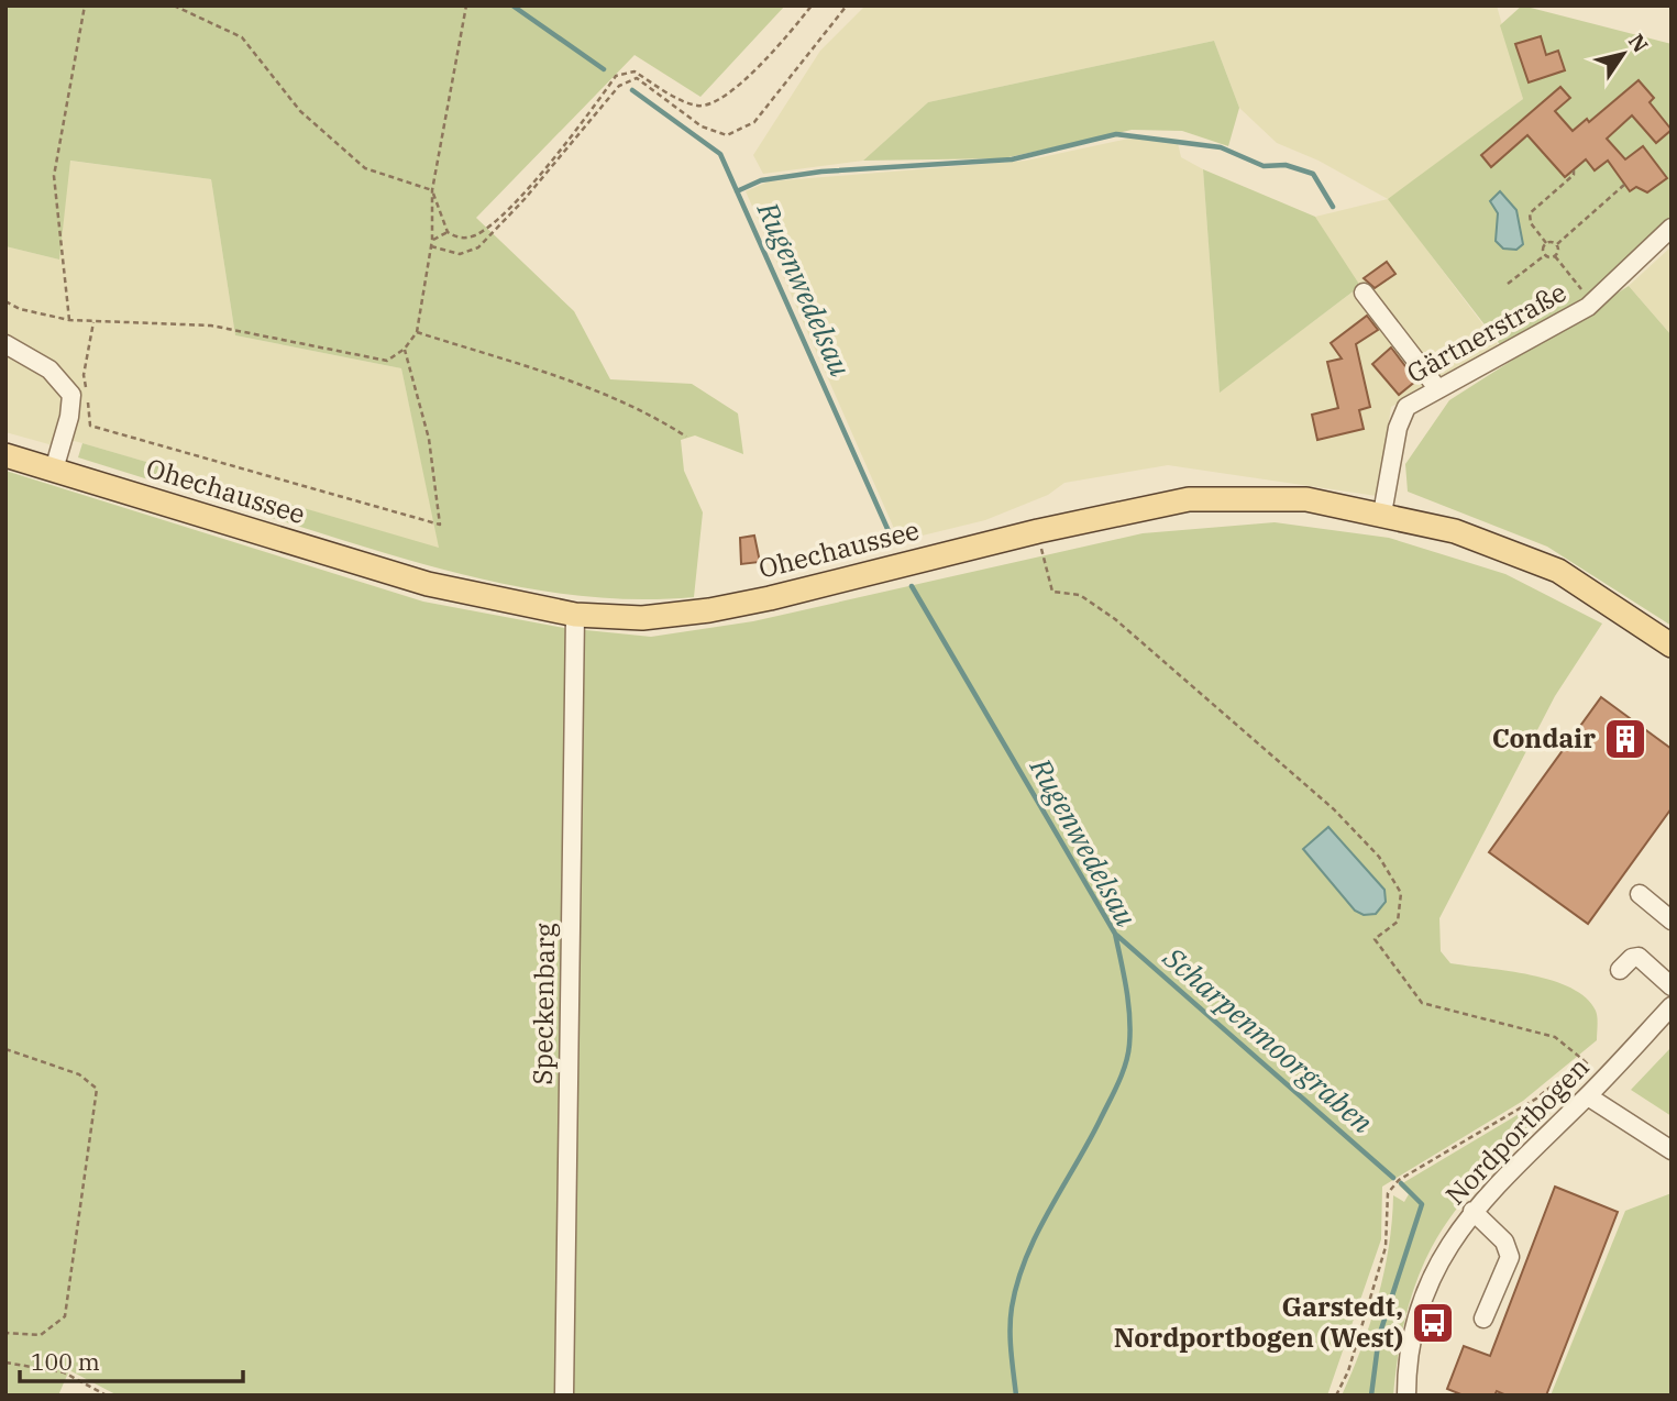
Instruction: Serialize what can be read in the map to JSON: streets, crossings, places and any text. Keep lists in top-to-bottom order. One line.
{"streets":{"main road":["Ohechaussee"],"street":["Gärtnerstraße","Speckenbarg","Nordportbogen"]},"crossings":[["Gärtnerstraße","Ohechaussee"],["Ohechaussee","Speckenbarg"]],"water":["Rugenwedelsau","Scharpenmoorgraben"],"places":{"building":["Condair"],"bus stop":["Garstedt, Nordportbogen (West)"]},"scale_bar":"100 m","north":"top right"}
